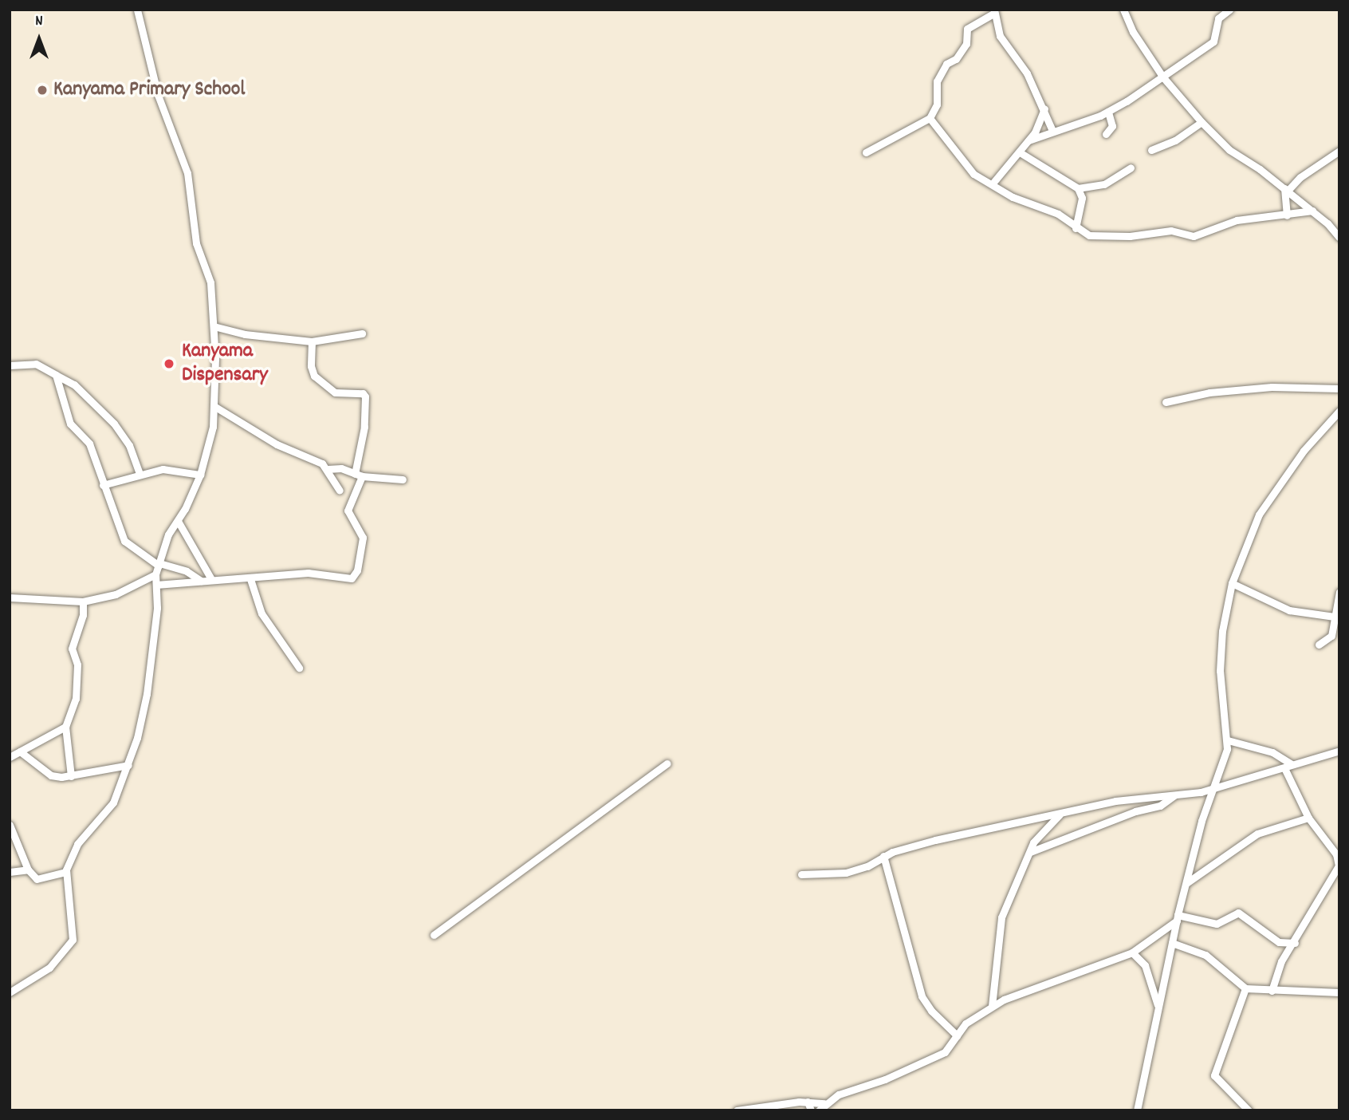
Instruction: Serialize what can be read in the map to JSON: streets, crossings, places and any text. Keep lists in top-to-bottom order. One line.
{"places":["Kanyama Primary School","Kanyama Dispensary"],"north":"top"}
